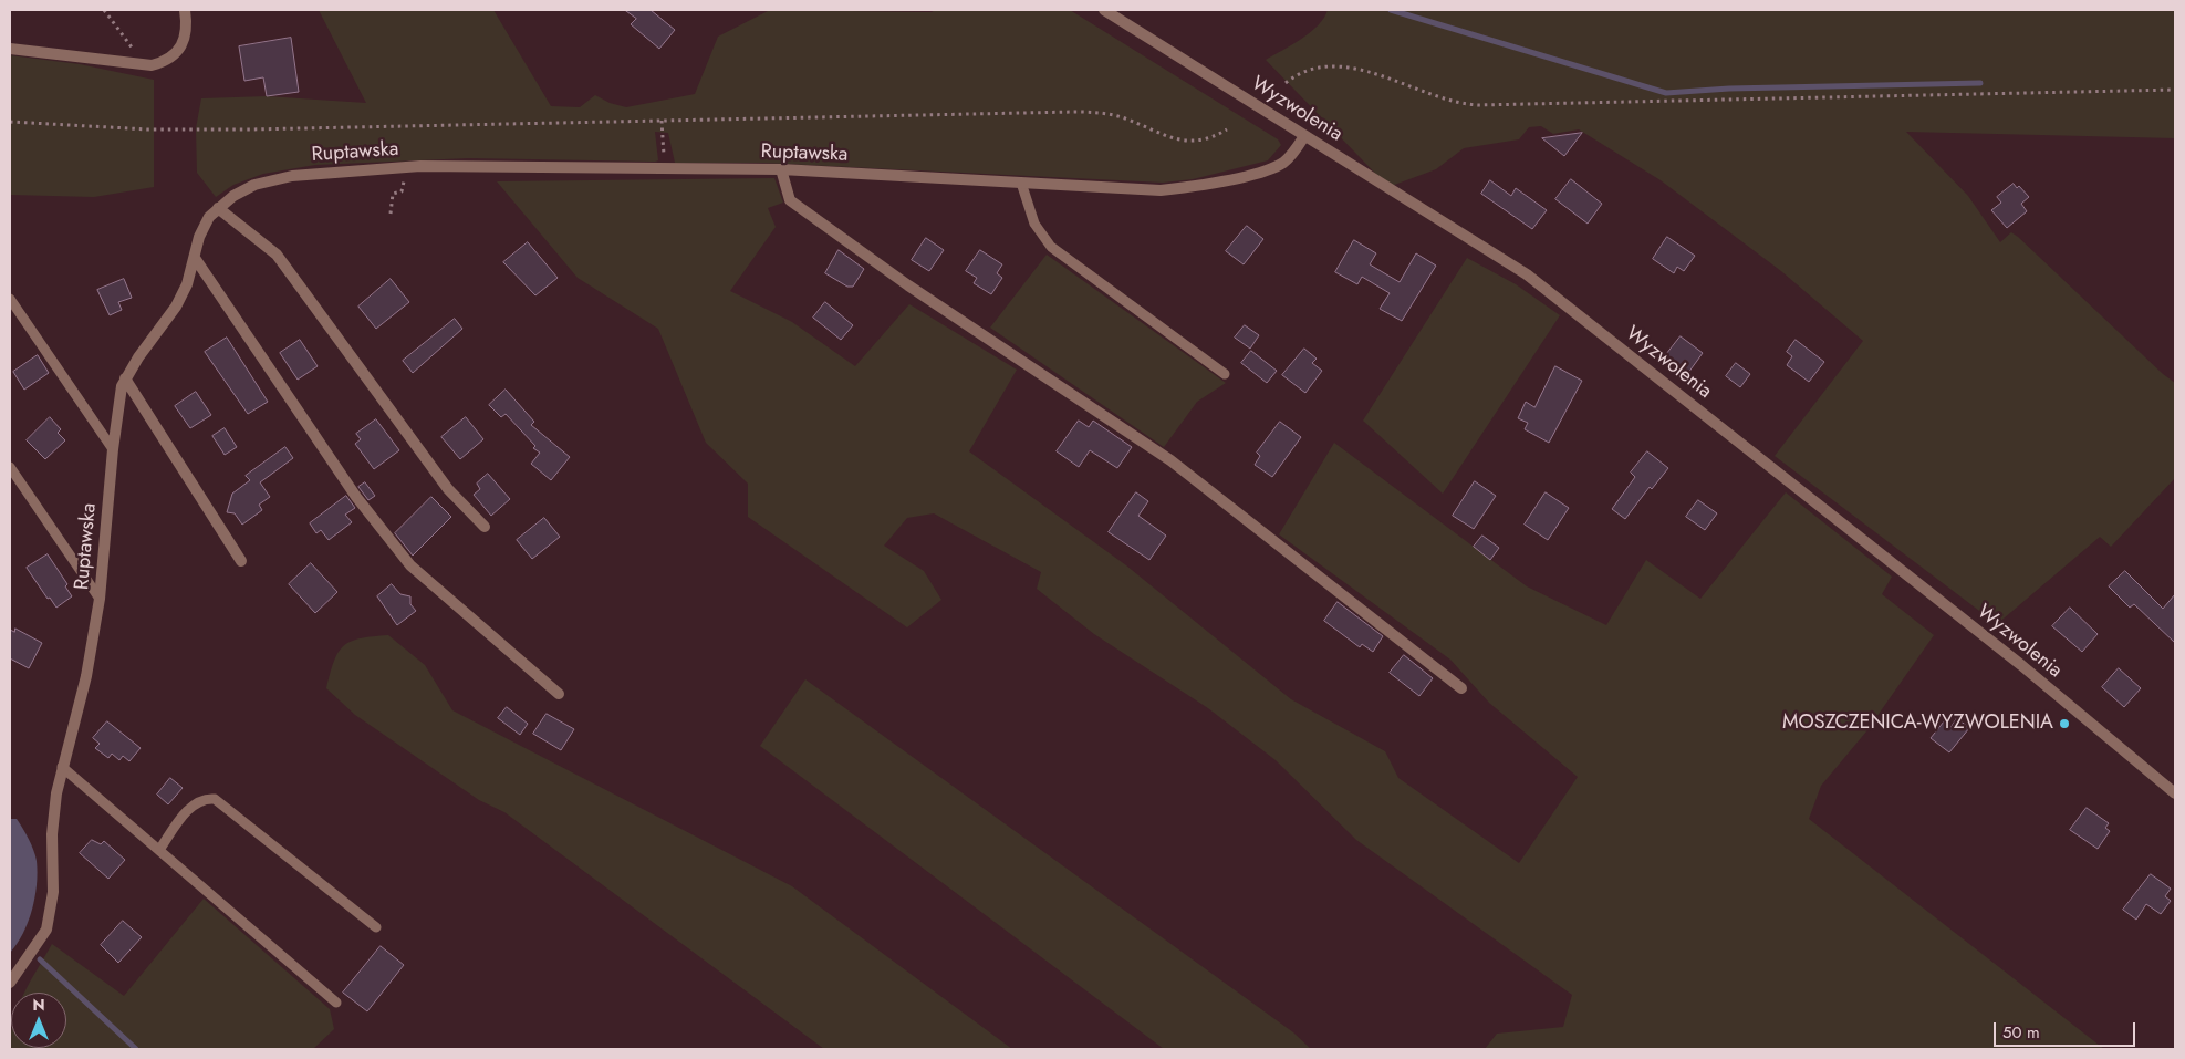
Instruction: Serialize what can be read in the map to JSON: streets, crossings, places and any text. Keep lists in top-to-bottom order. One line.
{"streets":{"street":["Wyzwolenia","Ruptawska"]},"crossings":[["Wyzwolenia","Ruptawska"]],"places":["MOSZCZENICA-WYZWOLENIA"],"scale_bar":"50 m","north":"top"}
